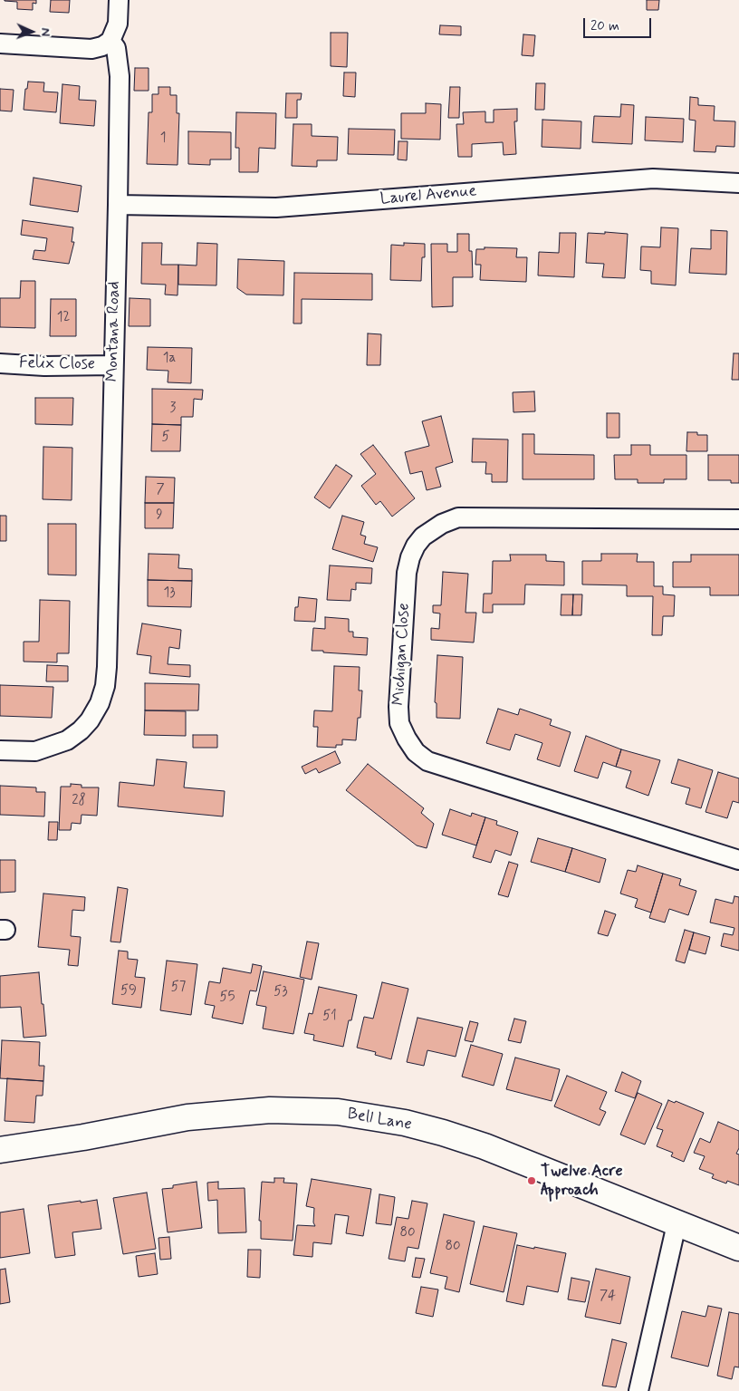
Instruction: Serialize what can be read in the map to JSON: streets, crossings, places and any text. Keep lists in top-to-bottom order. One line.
{"streets":{"street":["Laurel Avenue","Montana Road","Felix Close","Michigan Close","Bell Lane"]},"crossings":[["Laurel Avenue","Montana Road"],["Montana Road","Felix Close"]],"places":["Twelve Acre Approach"],"house_numbers":["1","12","1a","3","5","7","9","13","28","57","59","53","55","51","80","80","74"],"scale_bar":"20 m","north":"right"}
